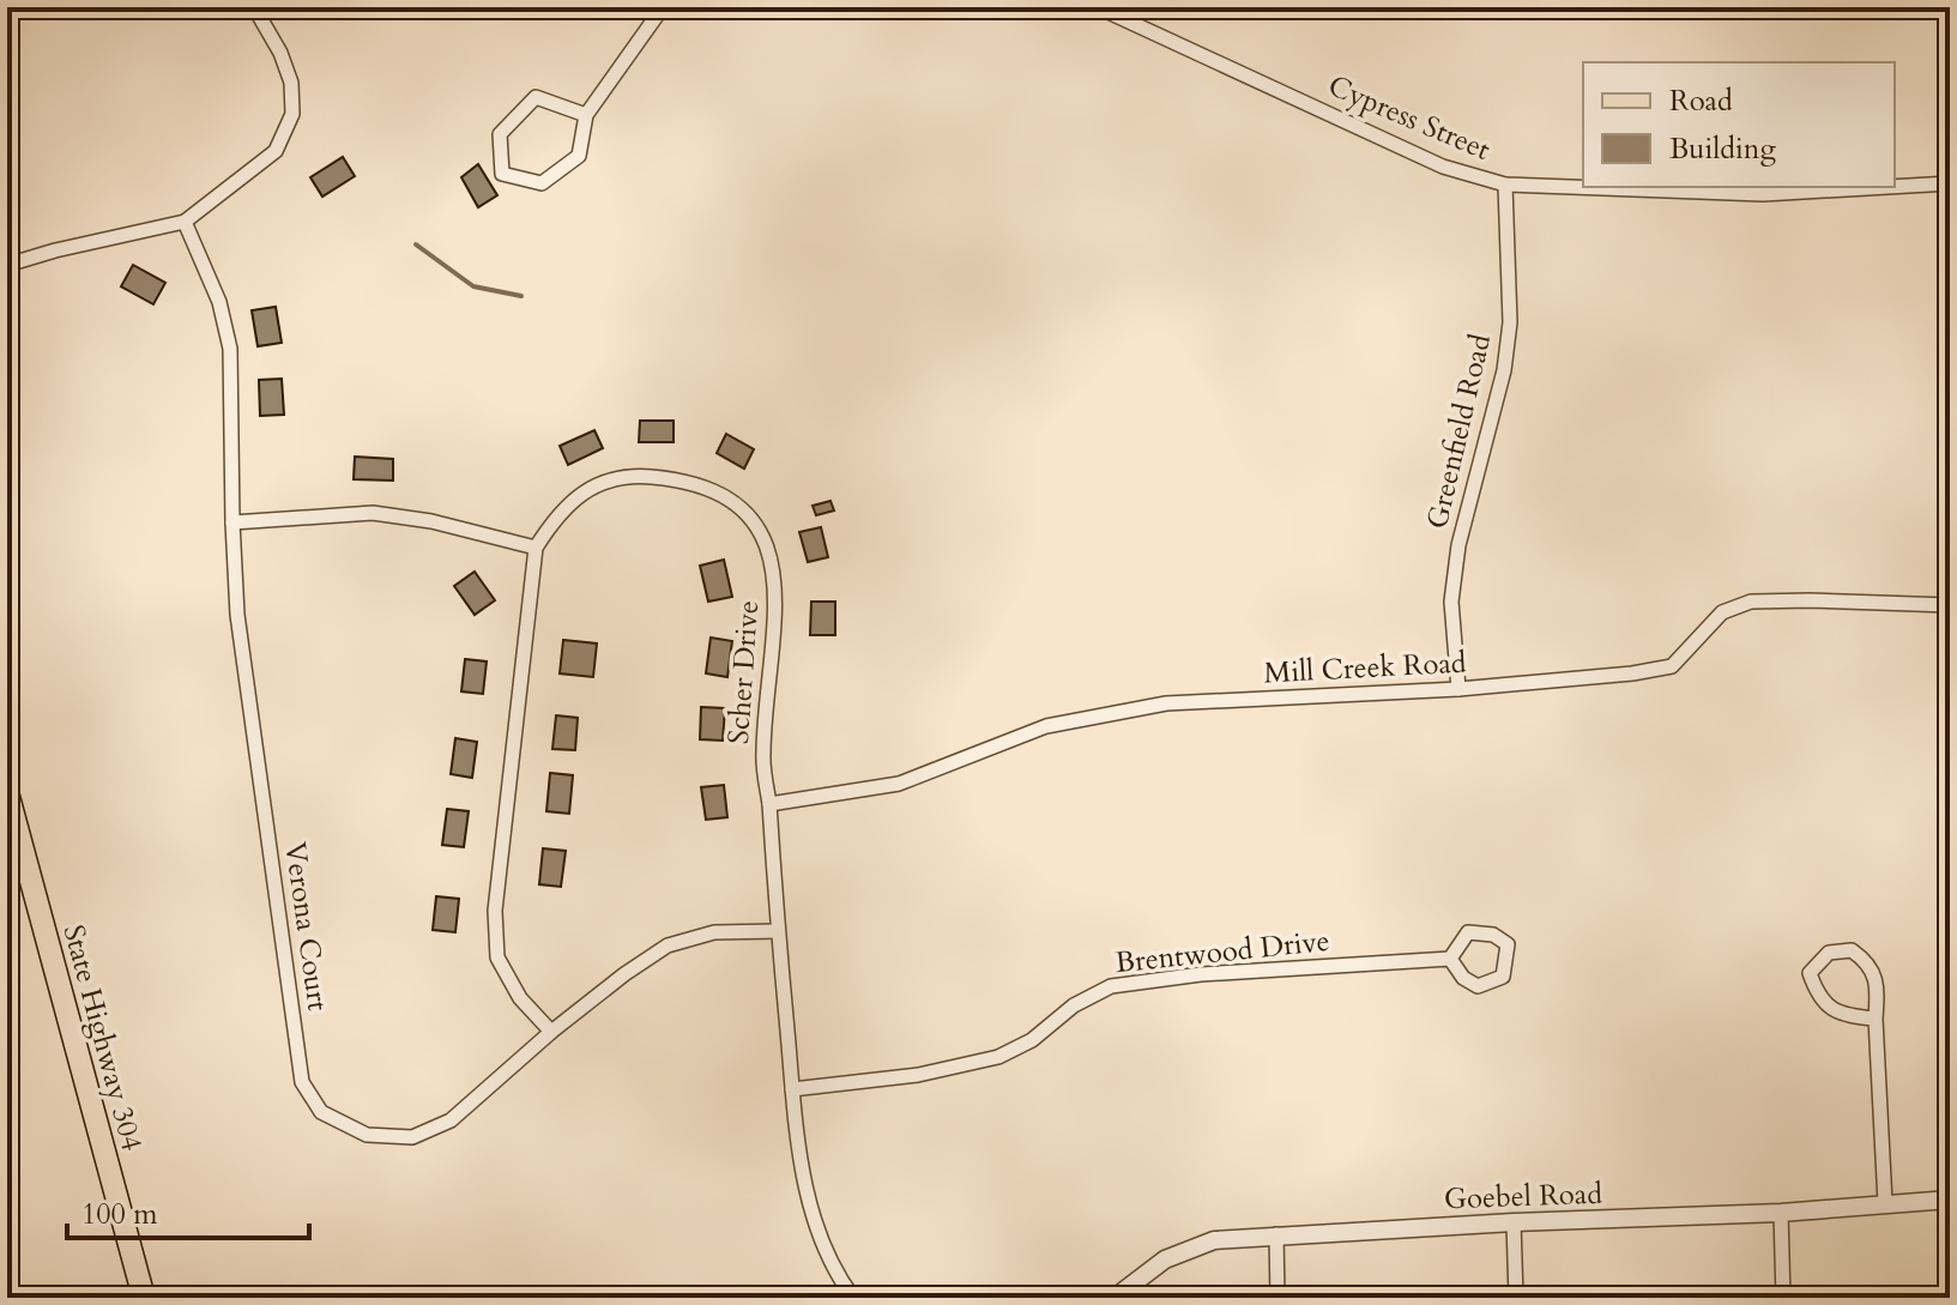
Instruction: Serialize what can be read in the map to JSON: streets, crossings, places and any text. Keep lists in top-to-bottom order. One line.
{"streets":{"main road":["State Highway 304"],"street":["Cypress Street","Greenfield Road","Mill Creek Road","Scher Drive","Verona Court","Brentwood Drive","Goebel Road"]},"crossings":[["Cypress Street","Greenfield Road"],["Greenfield Road","Mill Creek Road"],["Mill Creek Road","Scher Drive"],["Scher Drive","Verona Court"],["Scher Drive","Brentwood Drive"]],"legend":["Road","Building"],"scale_bar":"100 m"}
